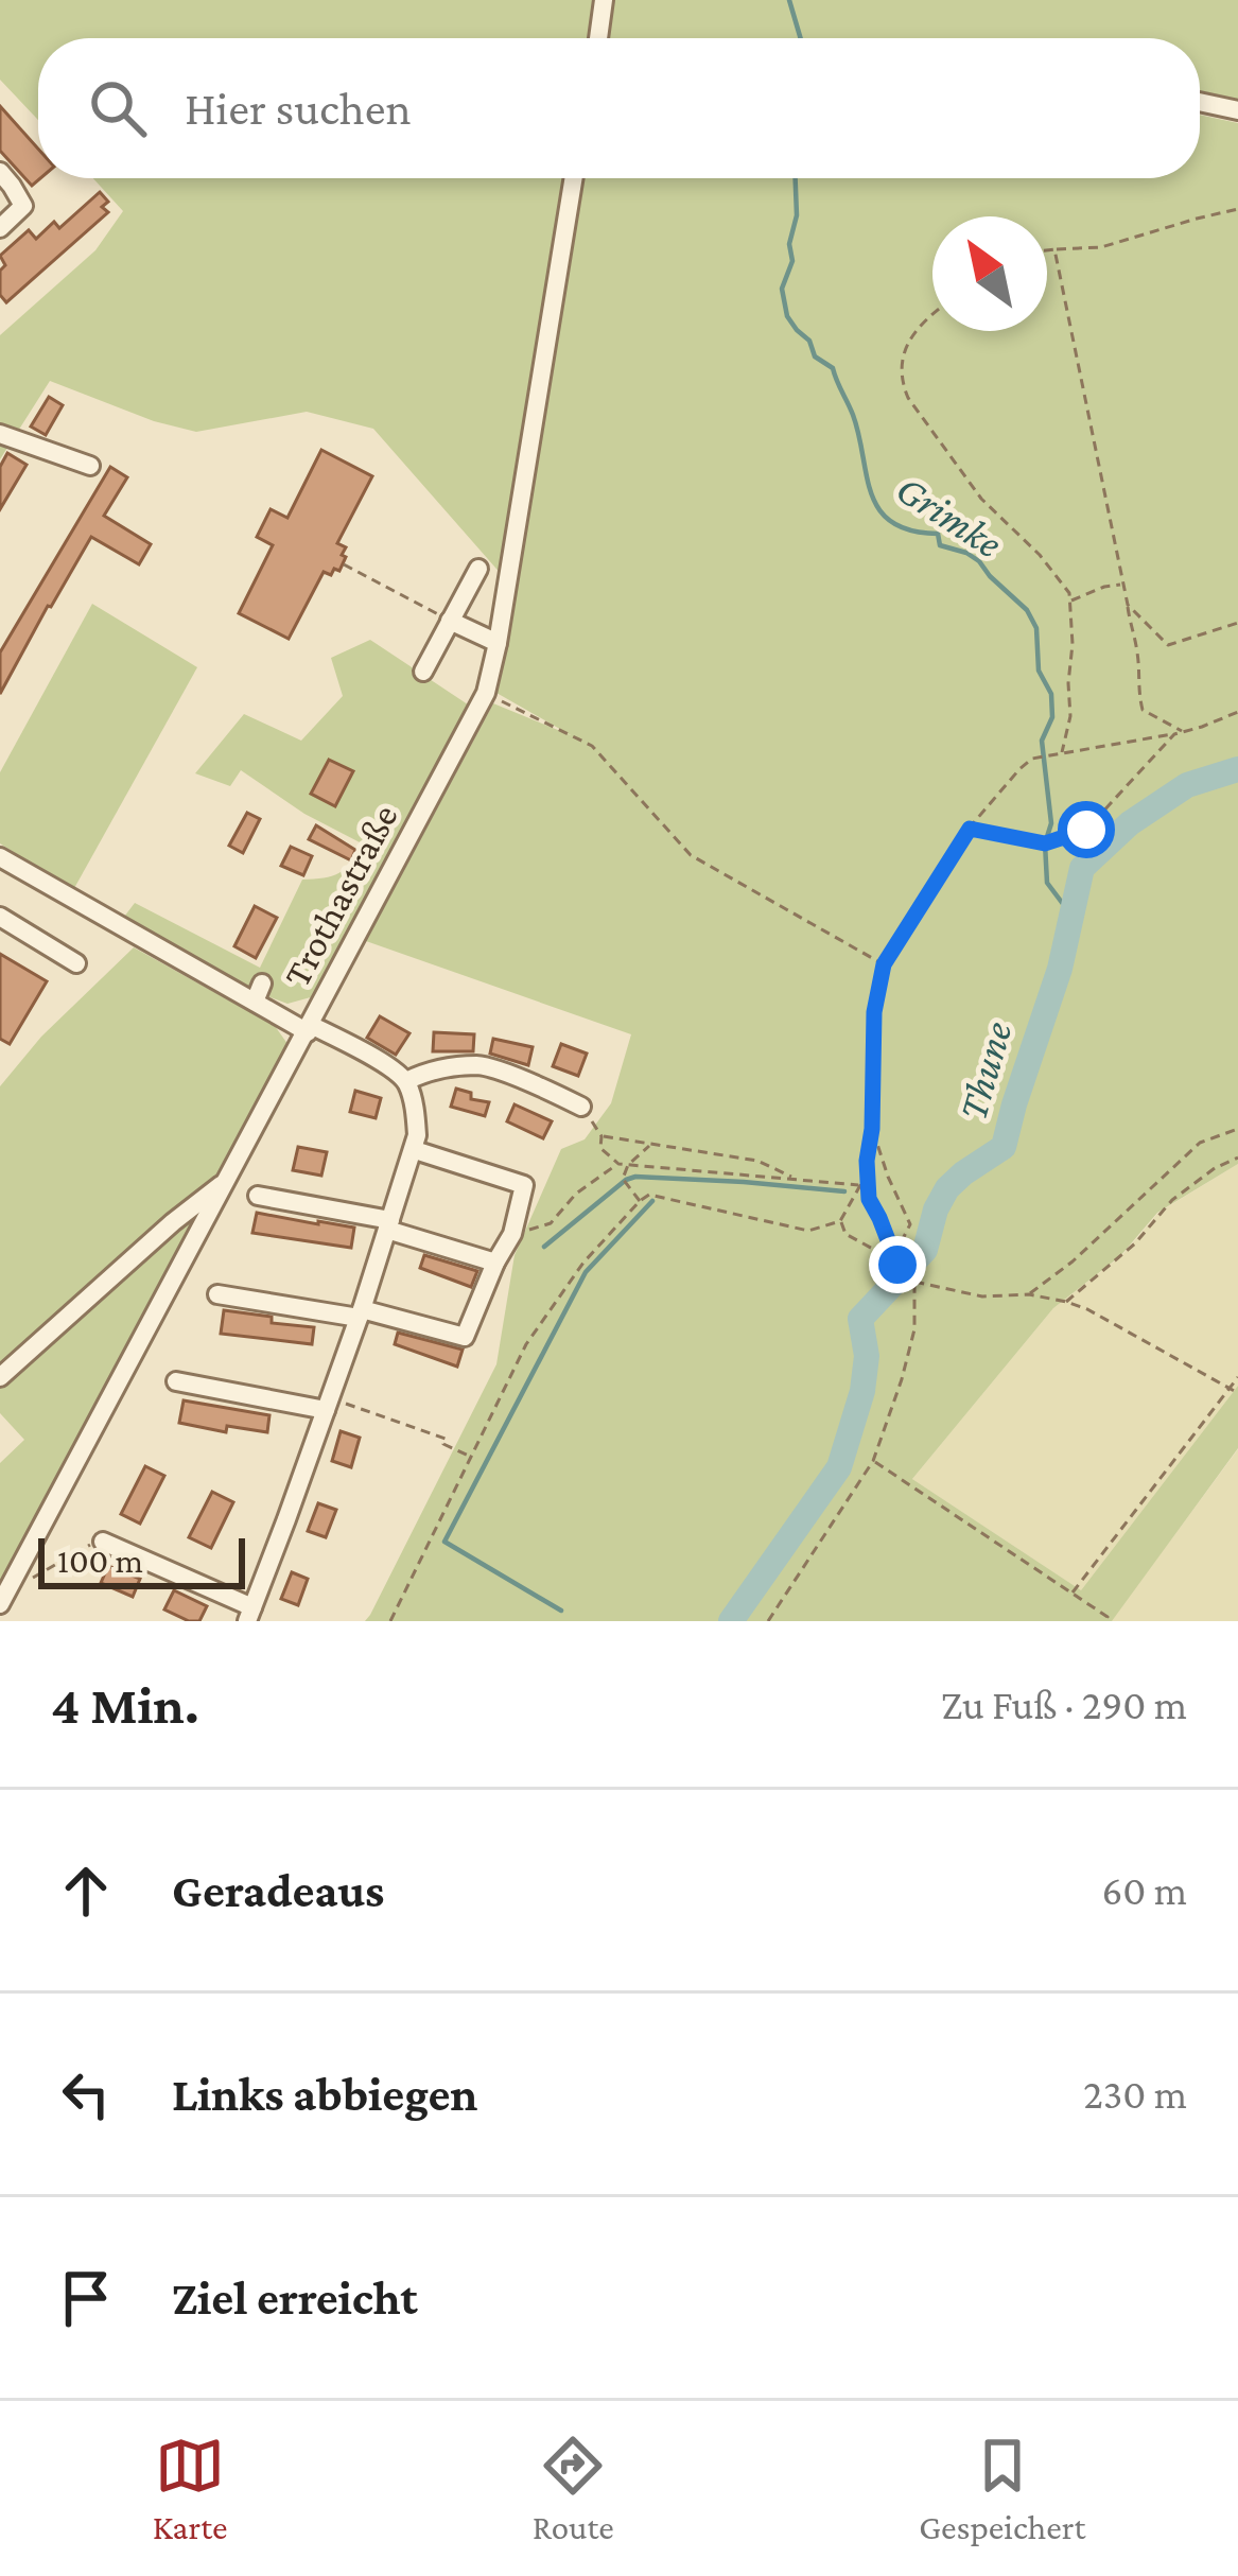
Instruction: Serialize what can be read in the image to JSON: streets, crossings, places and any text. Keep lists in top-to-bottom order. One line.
{"streets":{"street":["Trothastraße"]},"water":["Grimke","Thune"],"scale_bar":"100 m","north":"top left","page":{"search":"Hier suchen","scale":"100 m","heading":["4 Min.","Zu Fuß · 290 m"],"list":[["Geradeaus","60 m"],["Links abbiegen","230 m"],"Ziel erreicht"],"nav":["Karte","Route","Gespeichert"]}}
